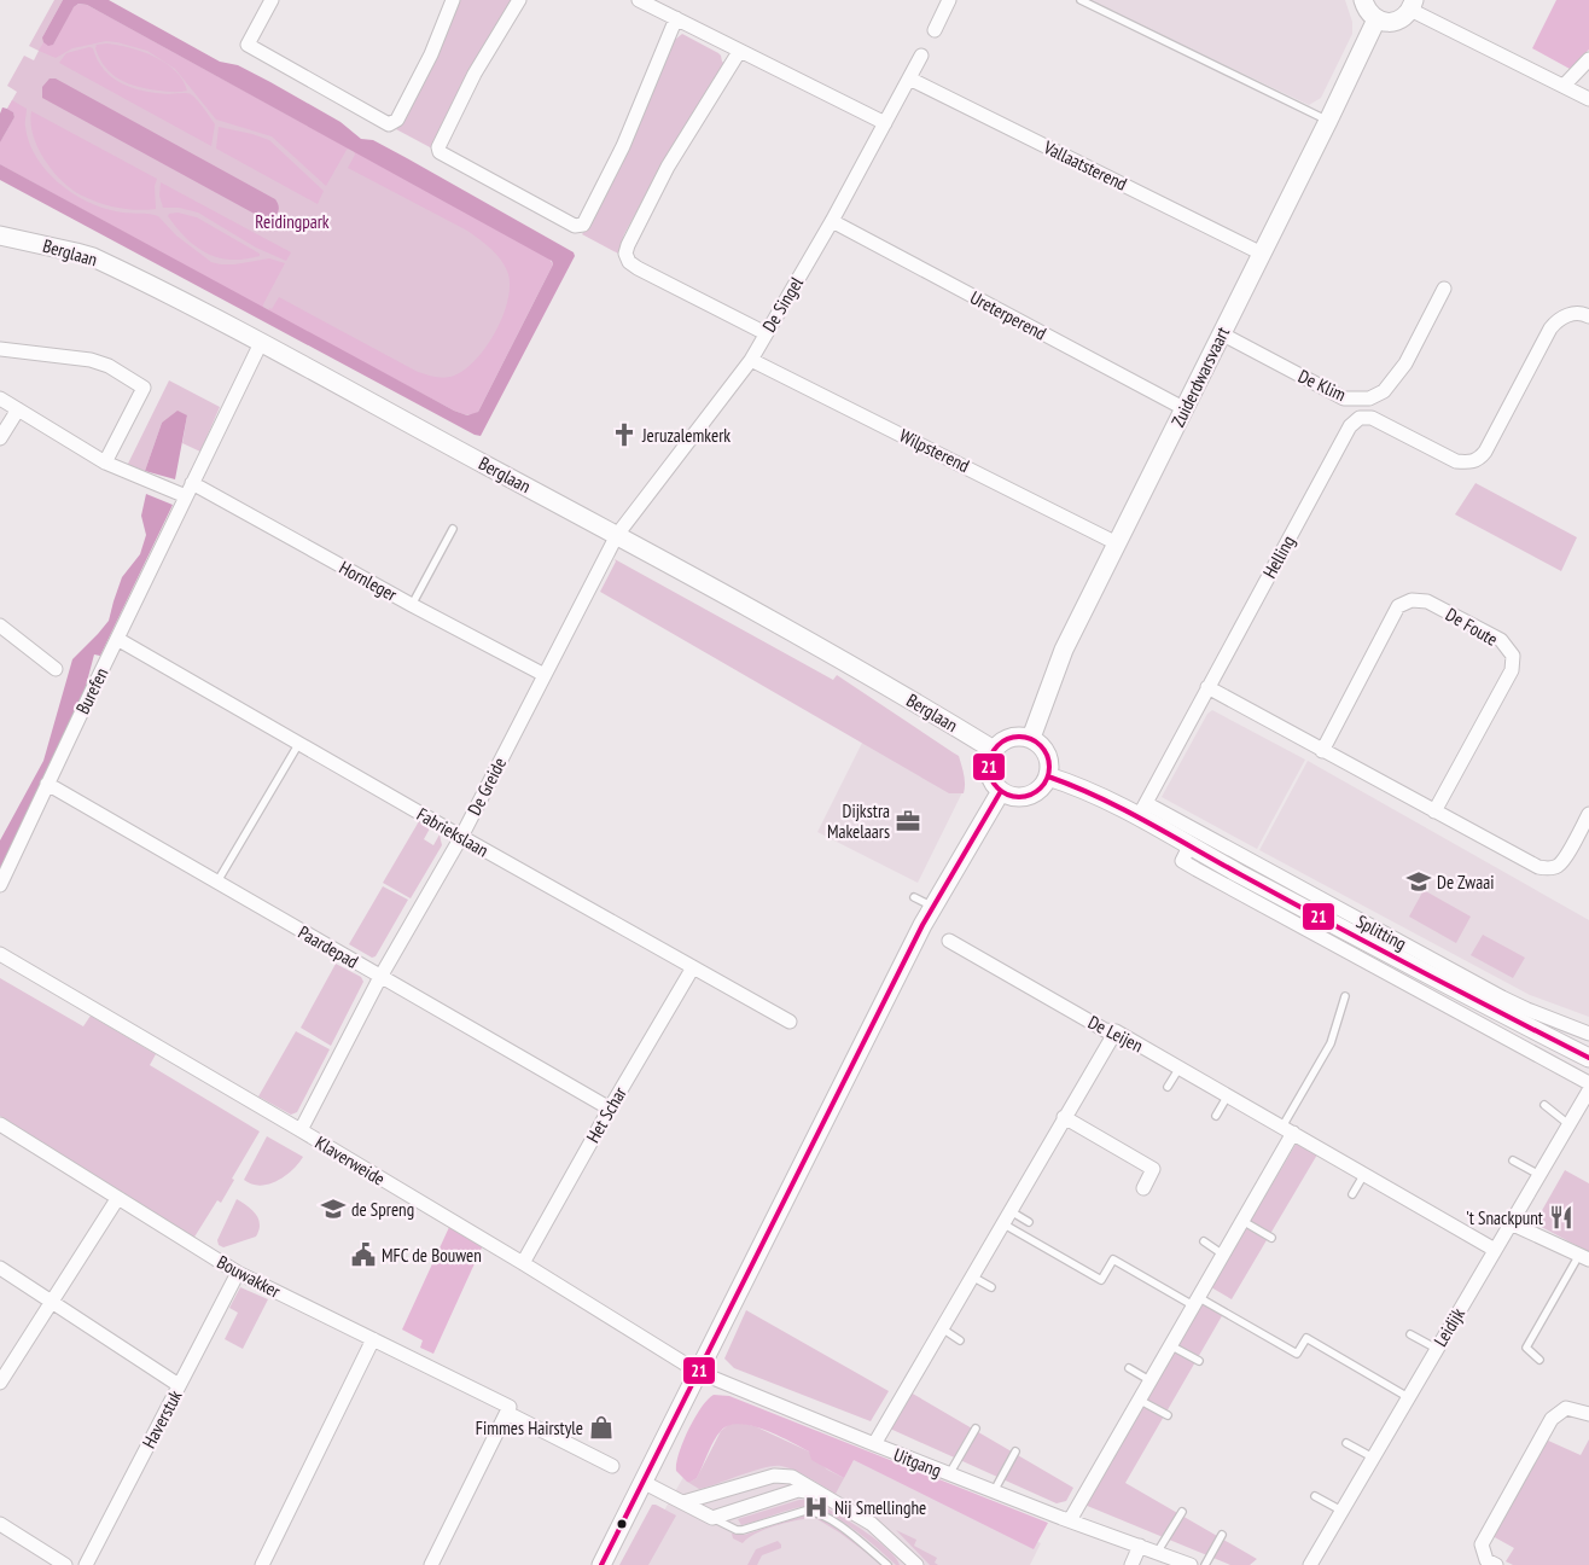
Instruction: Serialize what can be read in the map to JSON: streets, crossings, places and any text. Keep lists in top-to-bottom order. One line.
{"streets":{"main road":["Berglaan","Zuiderdwarsvaart","Splitting"],"street":["Vallaatsterend","De Singel","Ureterperend","De Klim","Wilpsterend","Helling","Hornleger","De Foute","Burefen","De Greide","Fabriekslaan","Paardepad","De Leijen","Het Schar","Klaverweide","Bouwakker","Leidijk","Haverstuk","Uitgang"]},"crossings":[["Vallaatsterend","De Singel"],["Vallaatsterend","Zuiderdwarsvaart"],["Berglaan","De Singel"],["Berglaan","Zuiderdwarsvaart"],["Berglaan","Burefen"],["Berglaan","De Greide"],["Berglaan","Splitting"],["De Singel","Ureterperend"],["De Singel","Wilpsterend"],["De Singel","De Greide"],["Ureterperend","Zuiderdwarsvaart"],["Zuiderdwarsvaart","De Klim"],["Zuiderdwarsvaart","Wilpsterend"],["Zuiderdwarsvaart","Splitting"],["De Klim","Helling"],["Helling","Splitting"],["Hornleger","Burefen"],["Hornleger","De Greide"],["Burefen","Fabriekslaan"],["Burefen","Paardepad"],["De Greide","Fabriekslaan"],["De Greide","Paardepad"],["De Greide","Klaverweide"],["Fabriekslaan","Het Schar"],["Paardepad","Het Schar"],["De Leijen","Leidijk"],["Het Schar","Klaverweide"],["Klaverweide","Uitgang"],["Bouwakker","Haverstuk"]],"parks":["Reidingpark"],"places":{"church":["Jeruzalemkerk"],"office":["Dijkstra Makelaars"],"school or university":["De Zwaai","de Spreng"],"restaurant":["'t Snackpunt"],"public building":["MFC de Bouwen"],"shop":["Fimmes Hairstyle"],"hospital":["Nij Smellinghe"]},"lines":["transit line 21"]}
